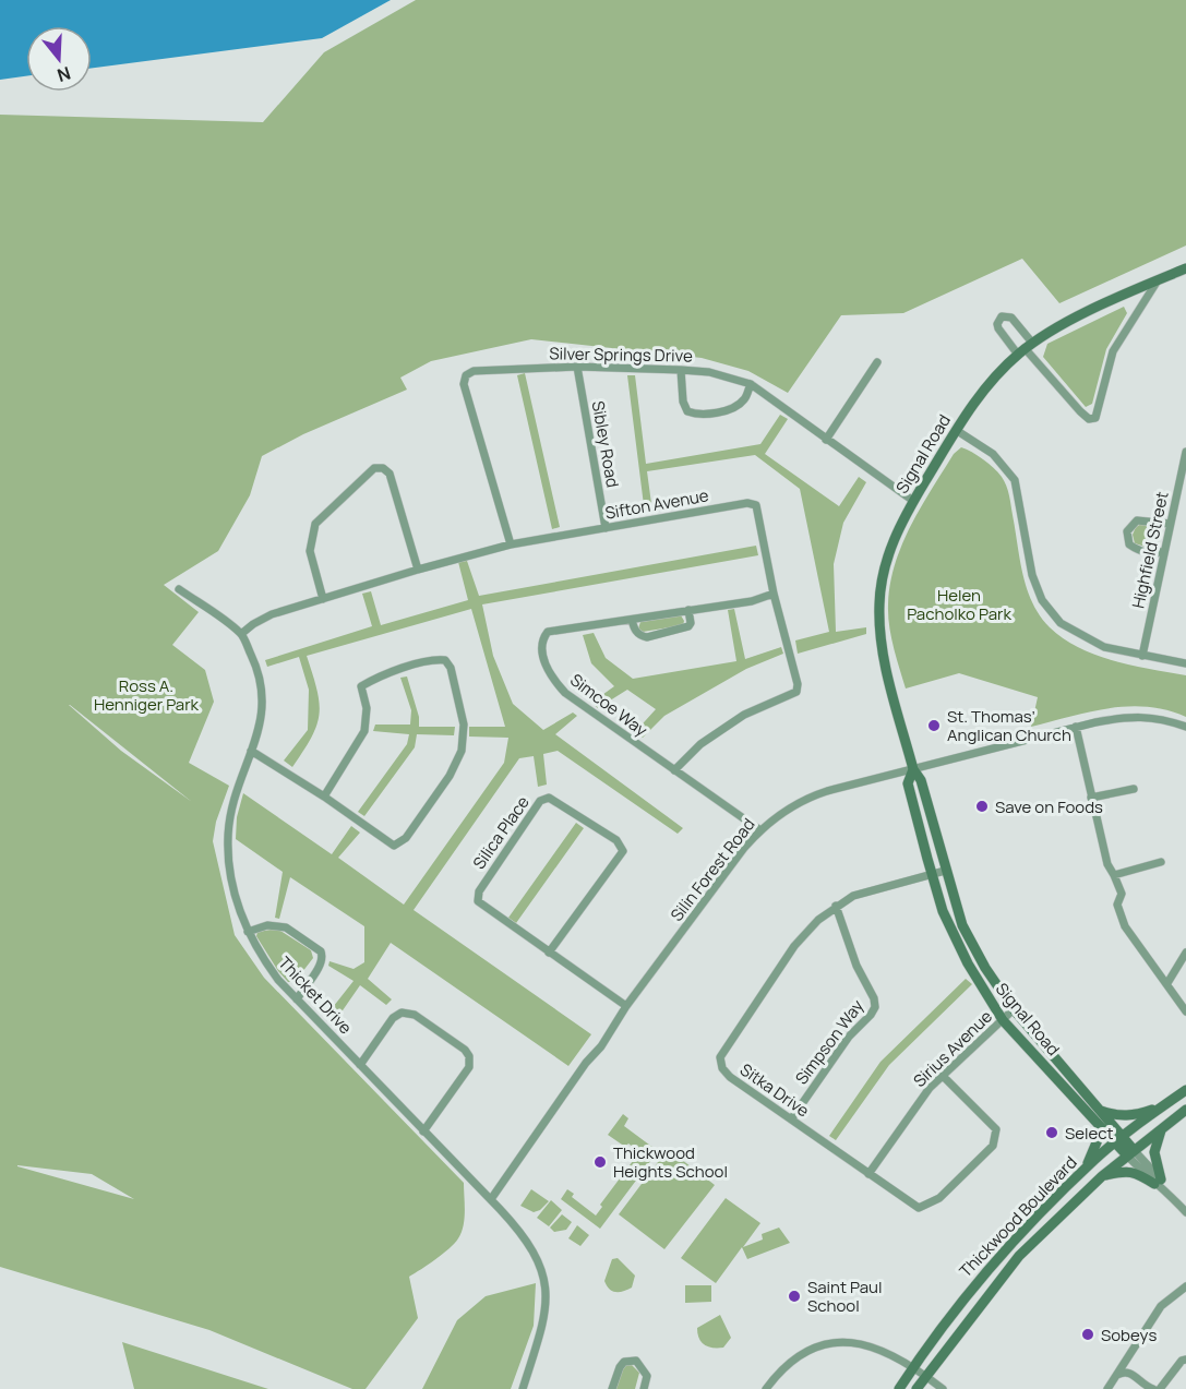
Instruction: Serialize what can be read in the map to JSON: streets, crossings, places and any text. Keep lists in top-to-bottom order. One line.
{"streets":{"street":["Silver Springs Drive","Sibley Road","Signal Road","Sifton Avenue","Highfield Street","Simcoe Way","Silica Place","Silin Forest Road","Thicket Drive","Simpson Way","Sirius Avenue","Sitka Drive","Thickwood Boulevard"]},"crossings":[["Silver Springs Drive","Sibley Road"],["Silver Springs Drive","Signal Road"],["Silver Springs Drive","Sifton Avenue"],["Sibley Road","Sifton Avenue"],["Signal Road","Silin Forest Road"],["Signal Road","Sirius Avenue"],["Signal Road","Sitka Drive"],["Signal Road","Thickwood Boulevard"],["Sifton Avenue","Simcoe Way"],["Sifton Avenue","Thicket Drive"],["Simcoe Way","Silin Forest Road"],["Silica Place","Silin Forest Road"],["Silin Forest Road","Thicket Drive"],["Simpson Way","Sitka Drive"],["Sirius Avenue","Sitka Drive"]],"parks":["Helen Pacholko Park","Ross A. Henniger Park"],"places":["St. Thomas’ Anglican Church","Save on Foods","Select","Thickwood Heights School","Saint Paul School","Sobeys"],"north":"bottom"}
